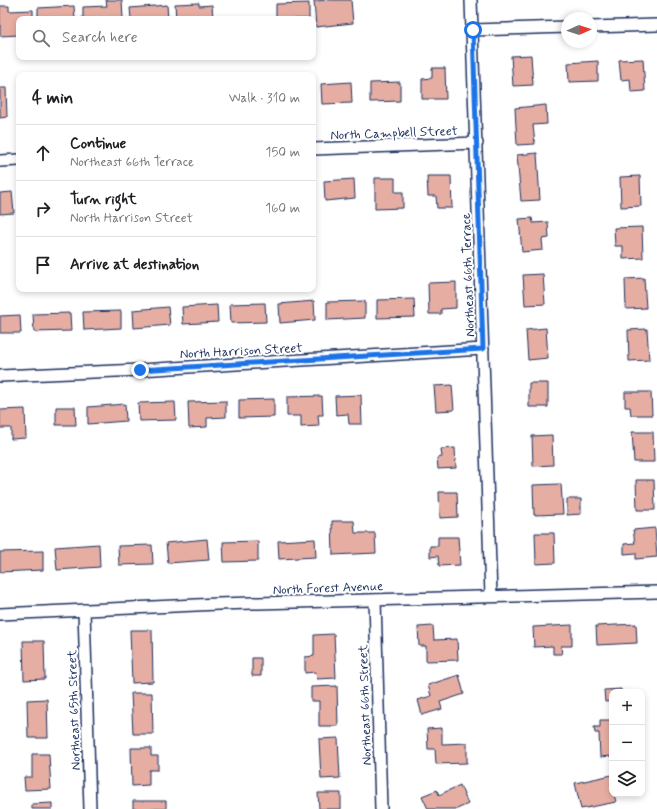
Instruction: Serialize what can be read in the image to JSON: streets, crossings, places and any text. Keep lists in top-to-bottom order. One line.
{"streets":{"street":["North Campbell Street","Northeast 66th Terrace","North Harrison Street","North Forest Avenue","Northeast 66th Street","Northeast 65th Street"]},"crossings":[["North Campbell Street","Northeast 66th Terrace"],["Northeast 66th Terrace","North Harrison Street"],["Northeast 66th Terrace","North Forest Avenue"],["North Forest Avenue","Northeast 66th Street"],["North Forest Avenue","Northeast 65th Street"]],"north":"right","page":{"search":"Search here","heading":["4 min","Walk · 310 m"],"list":[["Continue","Northeast 66th Terrace","150 m"],["Turn right","North Harrison Street","160 m"],"Arrive at destination"],"map_buttons":["+","−"]}}
